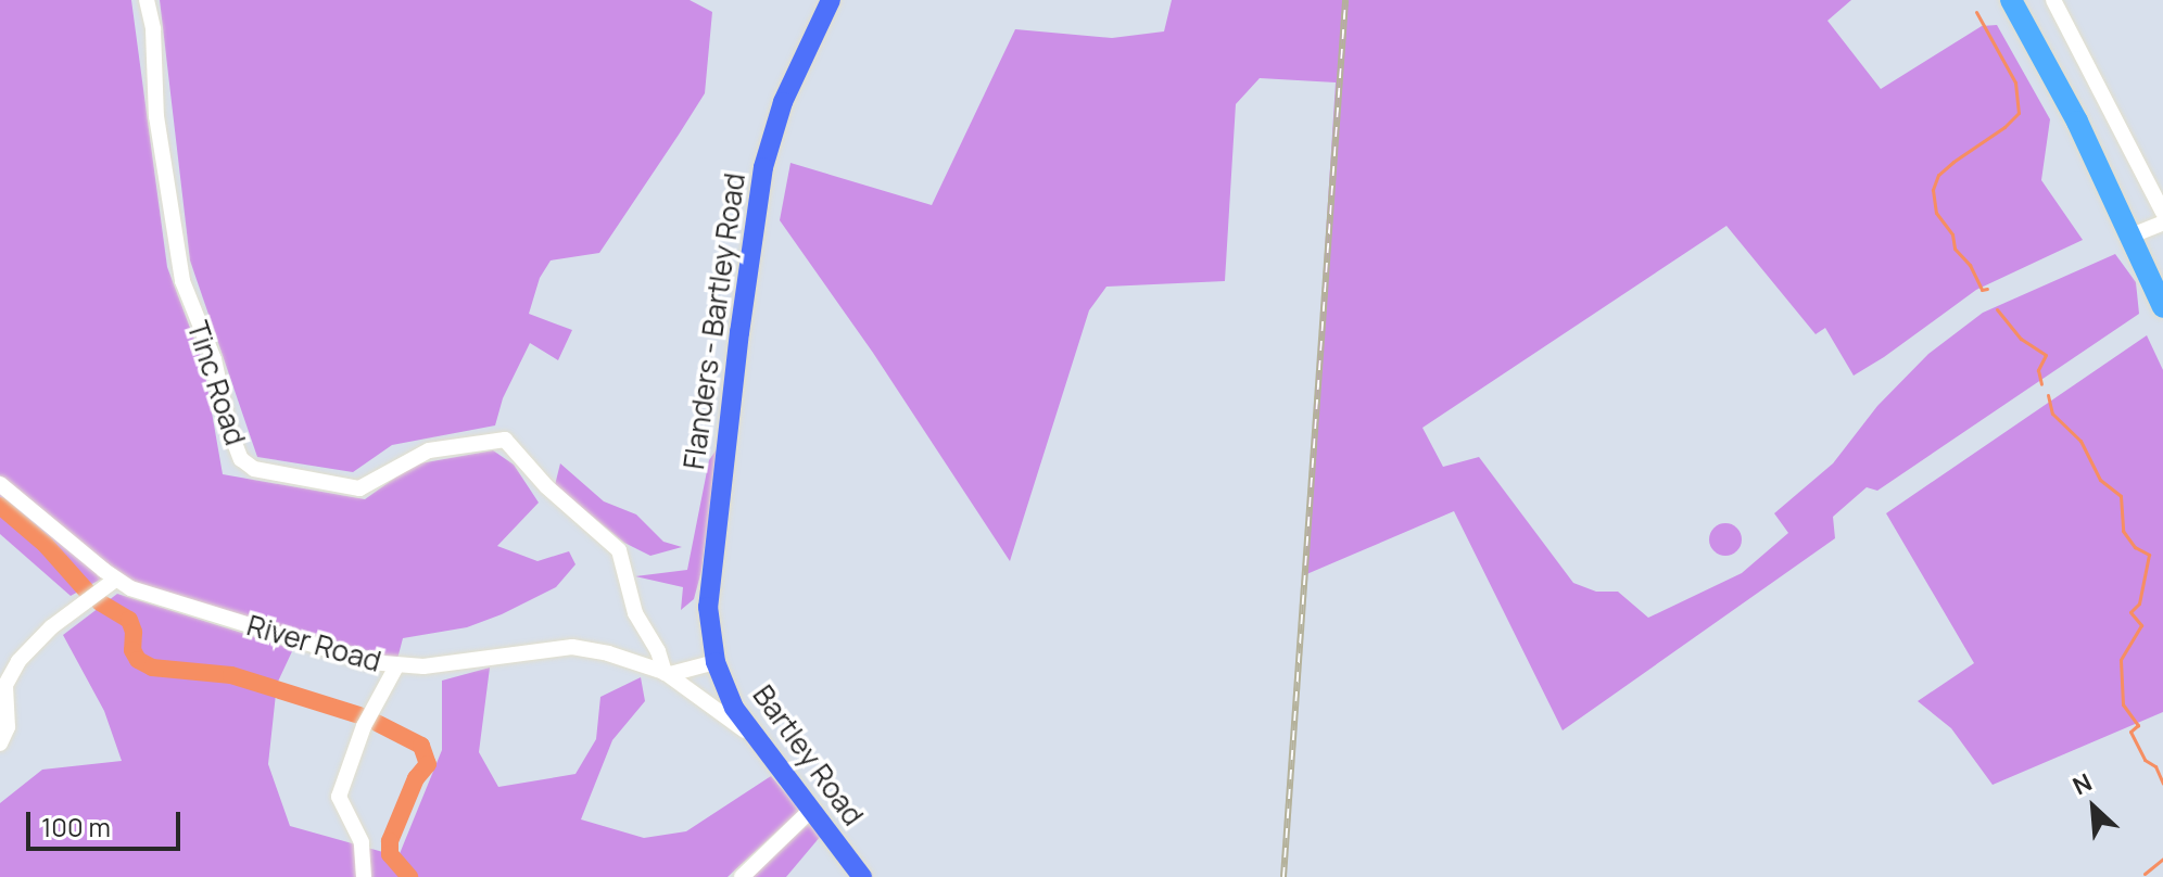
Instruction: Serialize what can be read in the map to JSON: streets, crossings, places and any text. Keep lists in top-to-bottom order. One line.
{"streets":{"main road":["Flanders - Bartley Road","Bartley Road"],"street":["Tinc Road","River Road"]},"crossings":[["Flanders - Bartley Road","River Road"],["Flanders - Bartley Road","Bartley Road"],["Tinc Road","River Road"],["River Road","Bartley Road"]],"scale_bar":"100 m","north":"top left"}
